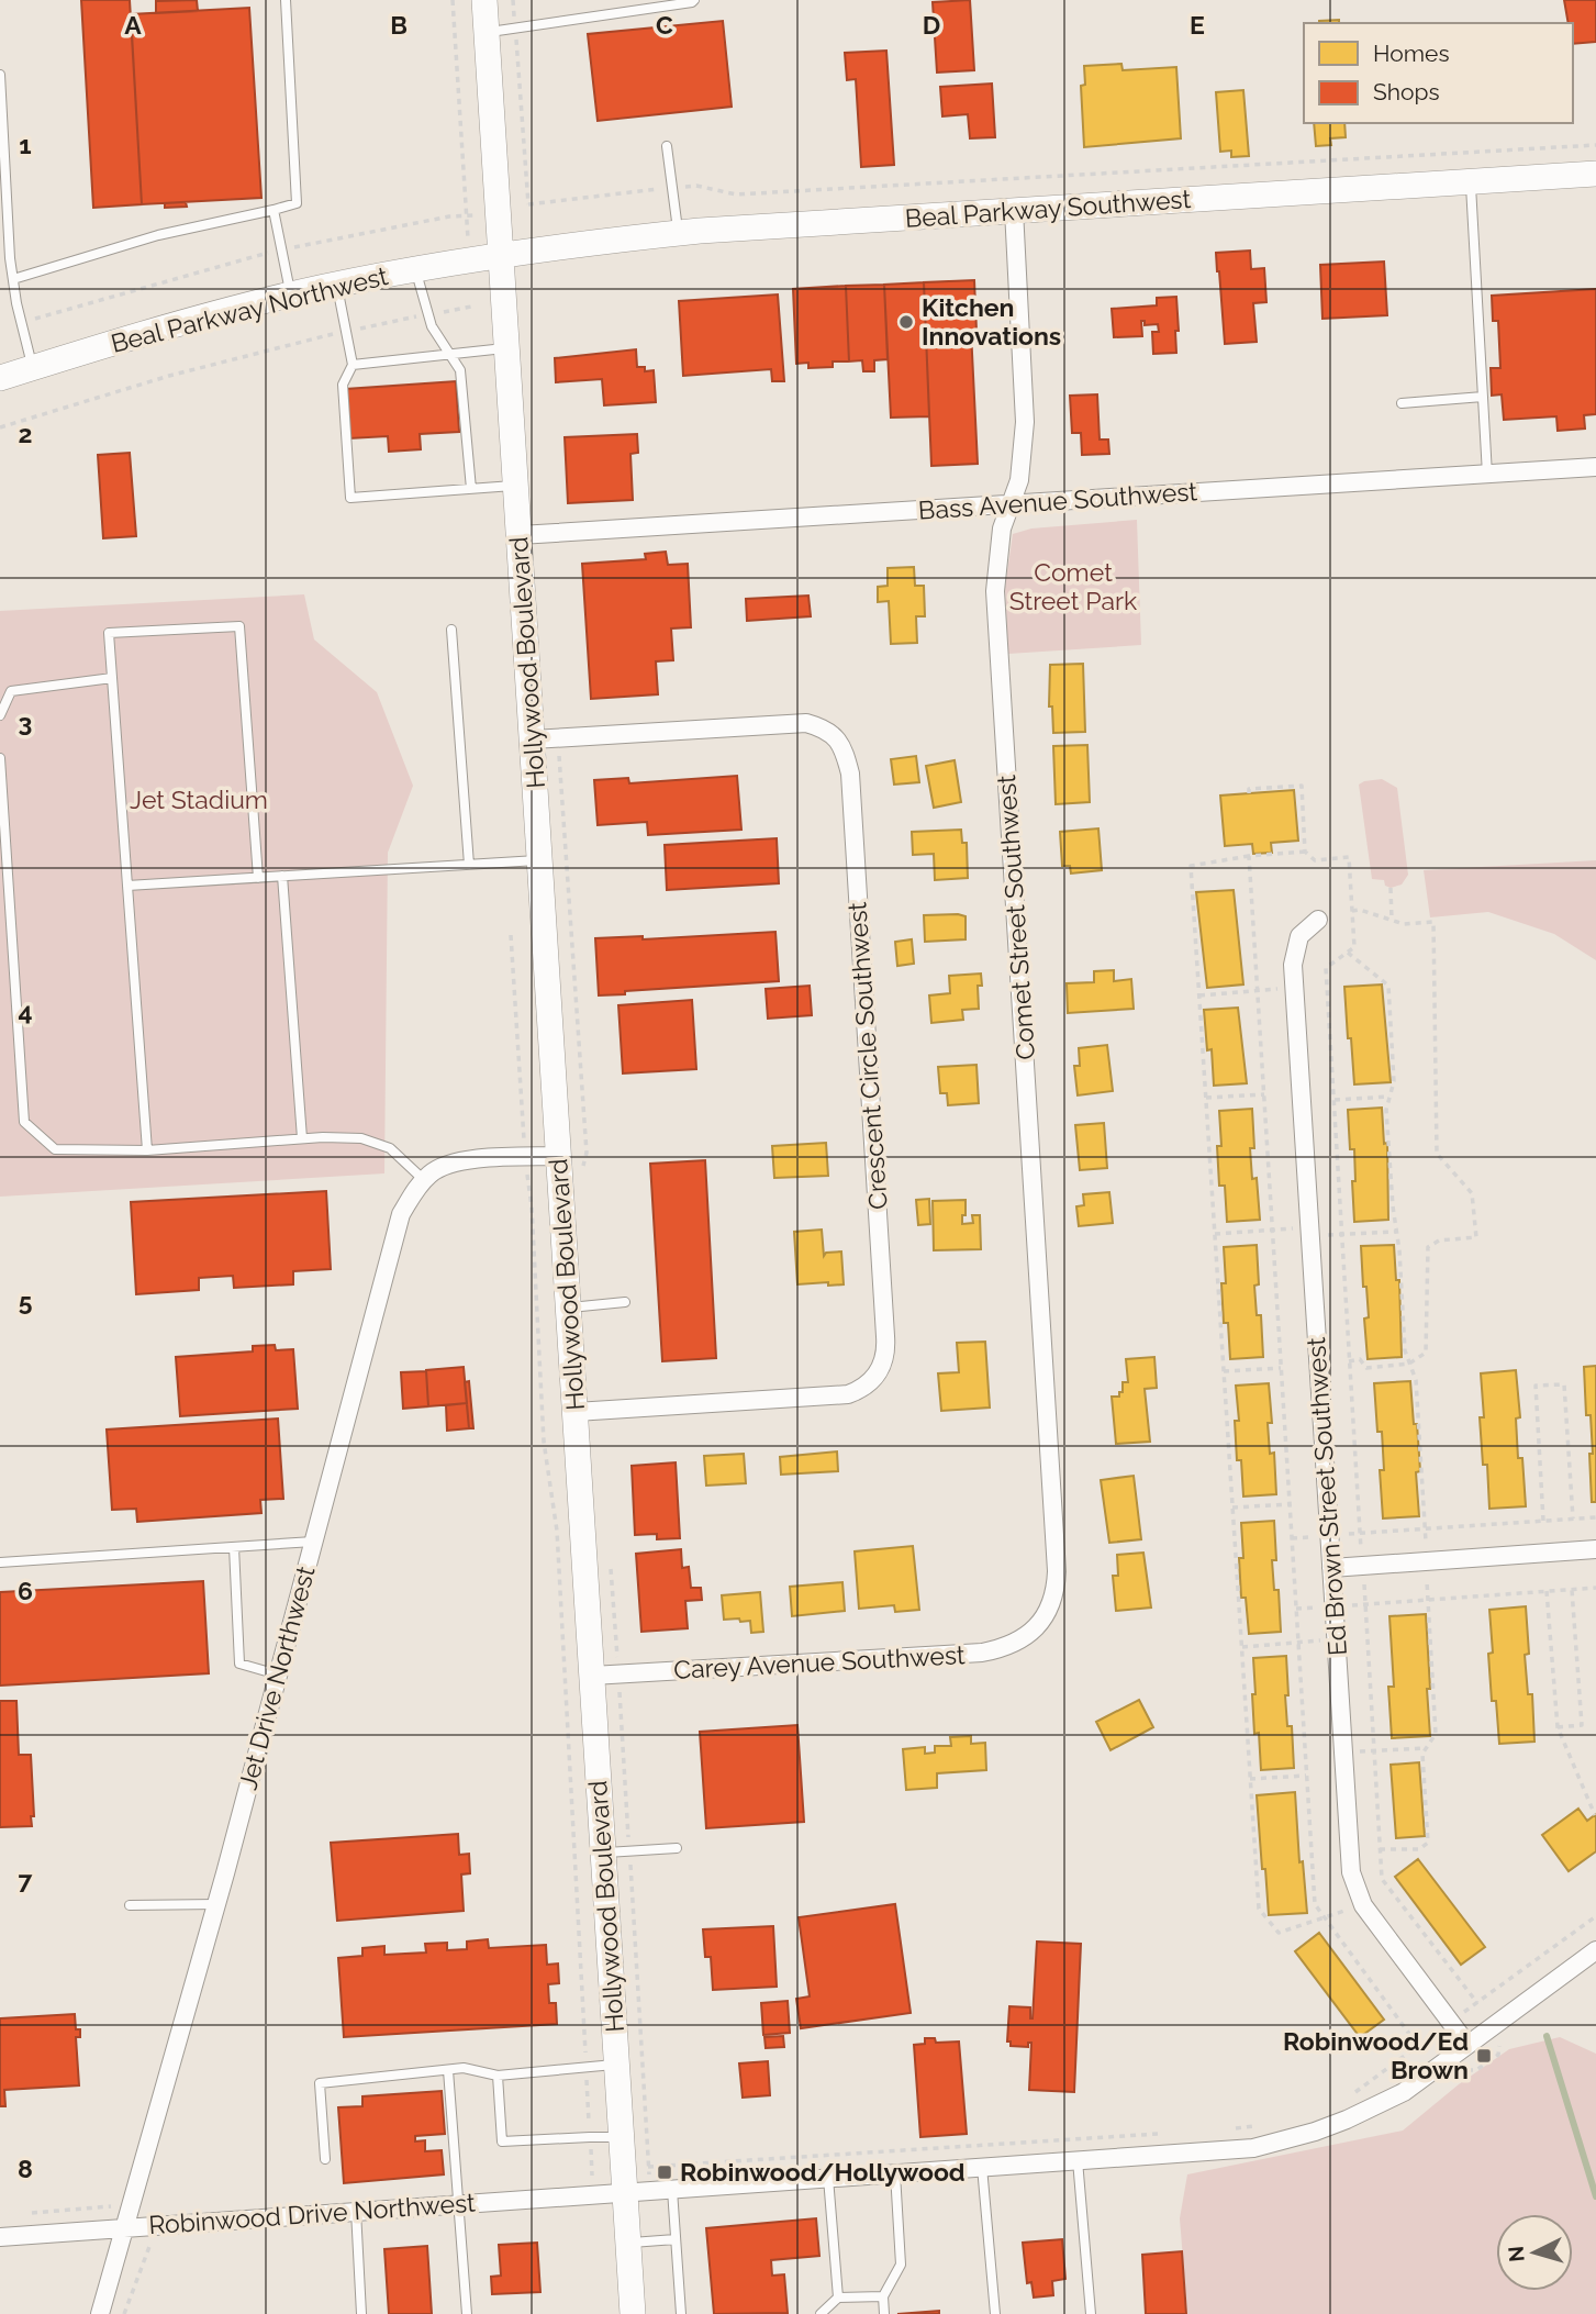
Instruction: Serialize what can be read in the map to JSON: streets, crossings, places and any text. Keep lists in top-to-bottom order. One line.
{"streets":{"street":["Beal Parkway Southwest","Beal Parkway Northwest","Bass Avenue Southwest","Hollywood Boulevard","Comet Street Southwest","Crescent Circle Southwest","Ed Brown Street Southwest","Carey Avenue Southwest","Jet Drive Northwest","Robinwood Drive Northwest"]},"crossings":[["Beal Parkway Southwest","Beal Parkway Northwest"],["Beal Parkway Southwest","Hollywood Boulevard"],["Beal Parkway Southwest","Comet Street Southwest"],["Beal Parkway Northwest","Hollywood Boulevard"],["Bass Avenue Southwest","Hollywood Boulevard"],["Bass Avenue Southwest","Comet Street Southwest"],["Hollywood Boulevard","Crescent Circle Southwest"],["Hollywood Boulevard","Carey Avenue Southwest"],["Hollywood Boulevard","Jet Drive Northwest"],["Hollywood Boulevard","Robinwood Drive Northwest"],["Comet Street Southwest","Carey Avenue Southwest"],["Ed Brown Street Southwest","Robinwood Drive Northwest"],["Jet Drive Northwest","Robinwood Drive Northwest"]],"parks":["Comet Street Park","Jet Stadium"],"places":{"other":["Kitchen Innovations"],"transit":["Robinwood/Ed Brown","Robinwood/Hollywood"]},"legend":["Homes","Shops"],"north":"left","grid":{"columns":["A","B","C","D","E"],"rows":["1","2","3","4","5","6","7","8"]}}
